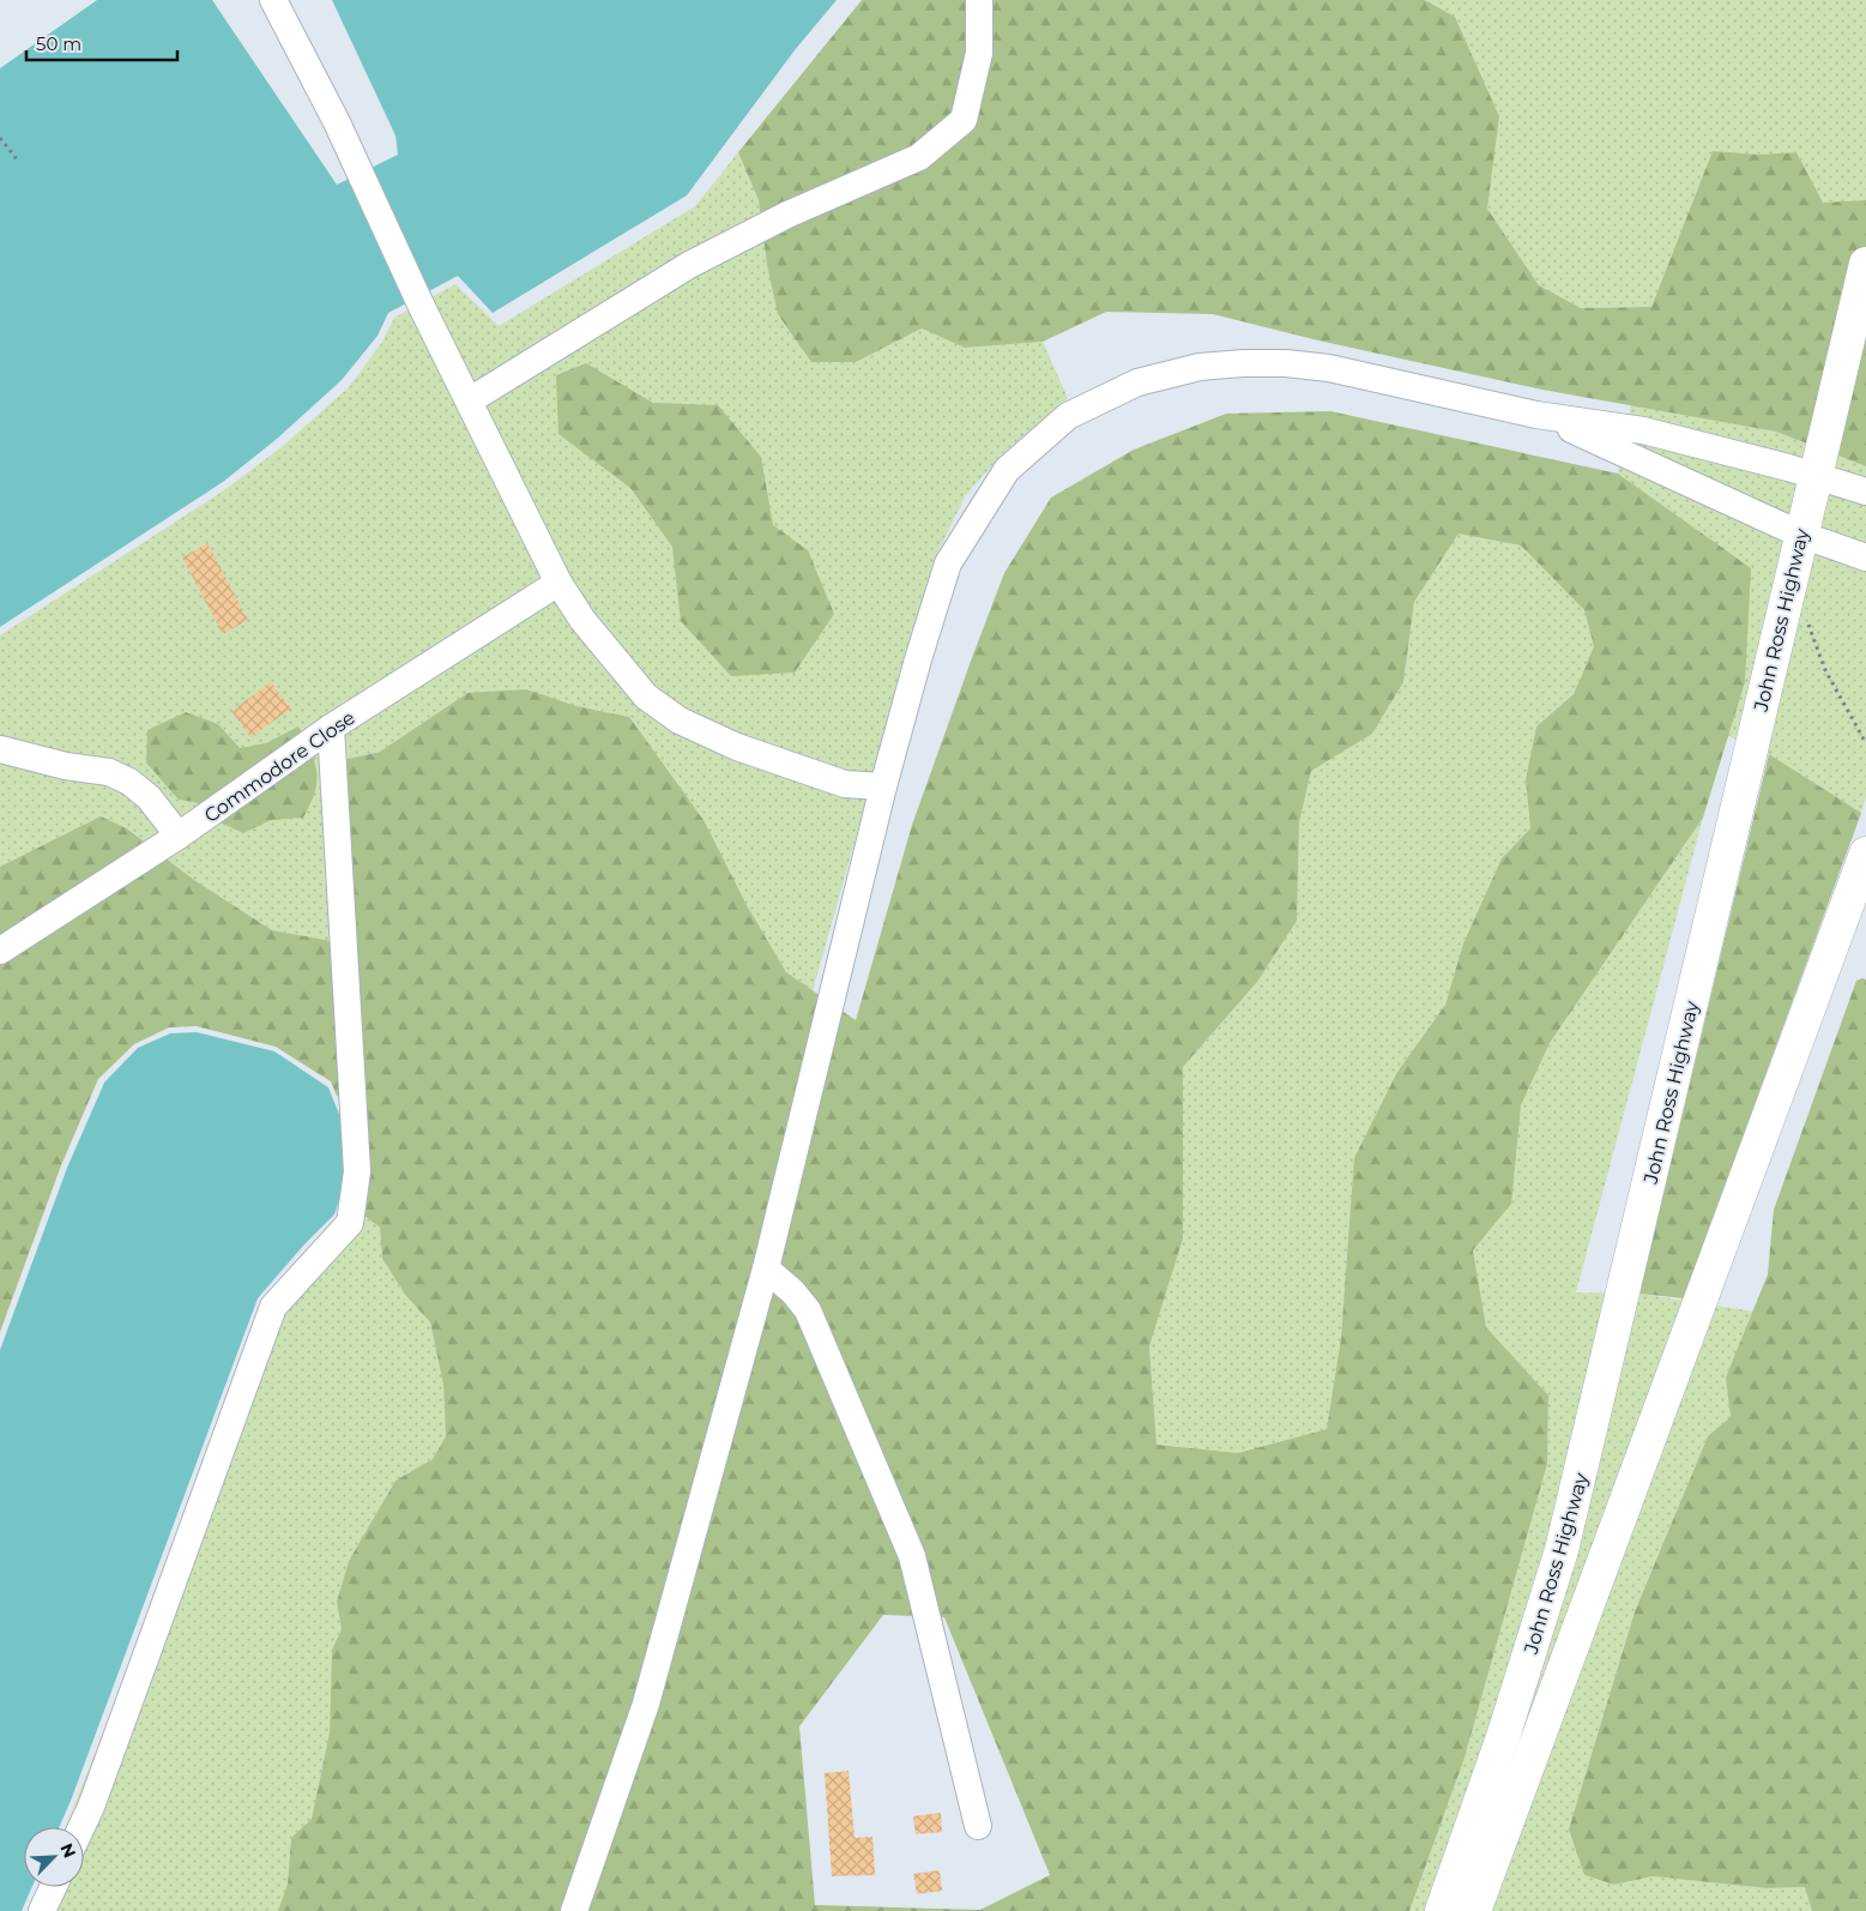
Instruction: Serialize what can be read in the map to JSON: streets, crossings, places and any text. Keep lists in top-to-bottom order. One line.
{"streets":{"main road":["John Ross Highway"],"street":["Commodore Close"]},"scale_bar":"50 m","north":"top right"}
